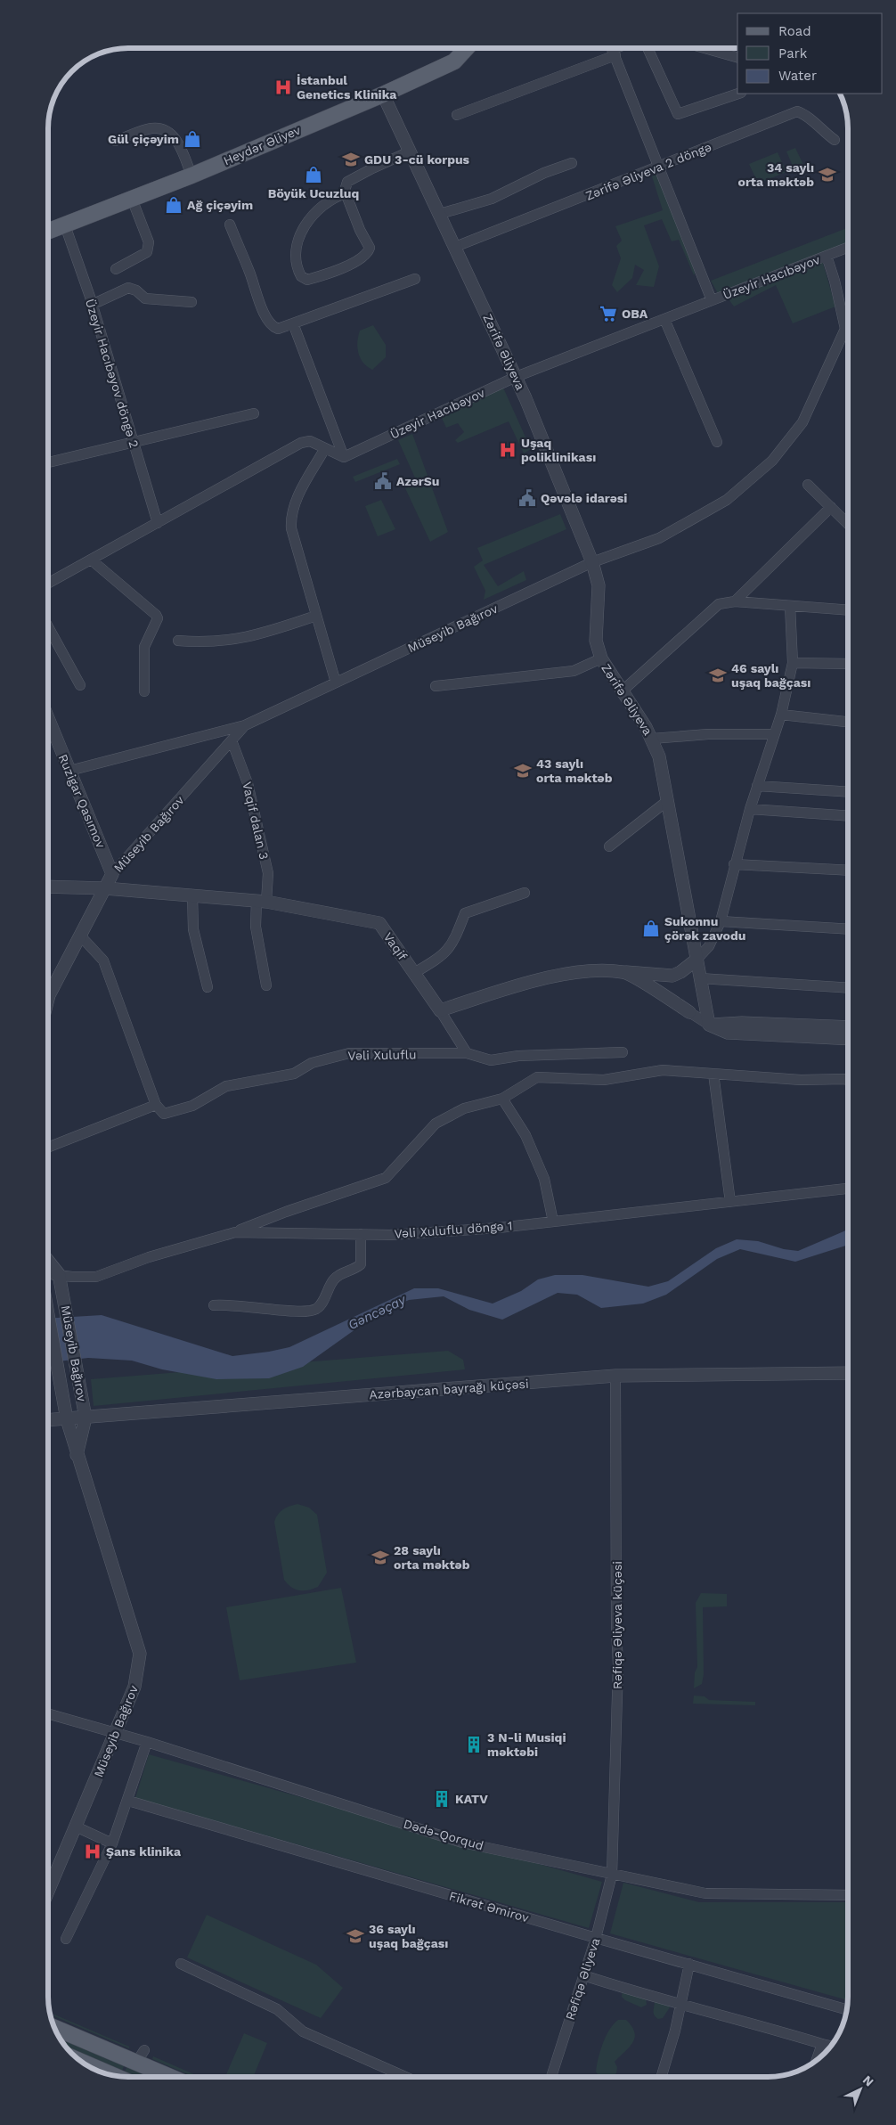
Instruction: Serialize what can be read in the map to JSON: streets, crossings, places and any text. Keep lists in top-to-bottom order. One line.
{"streets":{"main road":["Heydər Əliyev"],"street":["Zərifə Əliyeva 2 döngə","Üzeyir Hacıbəyov","Zərifə Əliyeva","Üzeyir Hacıbəyov döngə 2","Müseyib Bağırov","Ruzigar Qasımov","Vaqif dalan 3","Vaqif","Vəli Xuluflu","Vəli Xuluflu döngə 1","Azərbaycan bayrağı küçəsi","Rəfiqə Əliyeva küçəsi","Dədə-Qorqud","Fikrət Əmirov","Rəfiqə Əliyeva"]},"crossings":[["Heydər Əliyev","Zərifə Əliyeva"],["Heydər Əliyev","Üzeyir Hacıbəyov döngə 2"],["Zərifə Əliyeva 2 döngə","Zərifə Əliyeva"],["Üzeyir Hacıbəyov","Zərifə Əliyeva"],["Üzeyir Hacıbəyov","Müseyib Bağırov"],["Zərifə Əliyeva","Müseyib Bağırov"],["Müseyib Bağırov","Ruzigar Qasımov"],["Müseyib Bağırov","Vaqif dalan 3"],["Müseyib Bağırov","Vaqif"],["Müseyib Bağırov","Vəli Xuluflu döngə 1"],["Müseyib Bağırov","Azərbaycan bayrağı küçəsi"],["Müseyib Bağırov","Dədə-Qorqud"],["Vaqif dalan 3","Vaqif"],["Azərbaycan bayrağı küçəsi","Rəfiqə Əliyeva küçəsi"],["Rəfiqə Əliyeva küçəsi","Dədə-Qorqud"],["Rəfiqə Əliyeva küçəsi","Rəfiqə Əliyeva"],["Dədə-Qorqud","Rəfiqə Əliyeva"],["Fikrət Əmirov","Rəfiqə Əliyeva"]],"water":["Gəncəçay"],"places":{"hospital":["İstanbul Genetics Klinika","Uşaq poliklinikası","Şans klinika"],"shop":["Gül çiçəyim","Böyük Ucuzluq","Ağ çiçəyim","Sukonnu çörək zavodu"],"school or university":["GDU 3-cü korpus","34 saylı orta məktəb","46 saylı uşaq bağçası","43 saylı orta məktəb","28 saylı orta məktəb","36 saylı uşaq bağçası"],"supermarket":["OBA"],"public building":["AzərSu","Qəvələ idarəsi"],"building":["3 N-li Musiqi məktəbi","KATV"]},"legend":["Road","Park","Water"],"north":"top right"}
